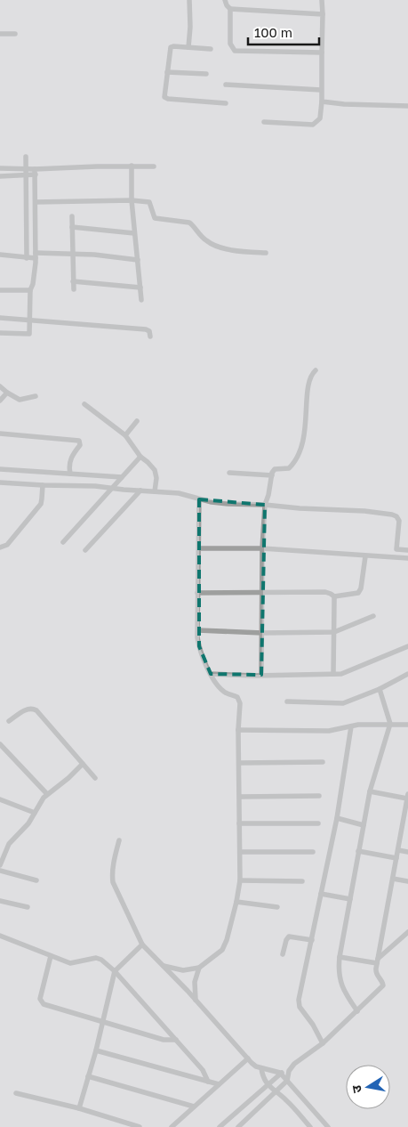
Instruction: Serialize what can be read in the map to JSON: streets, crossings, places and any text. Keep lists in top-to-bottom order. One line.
{"scale_bar":"100 m","north":"left"}
